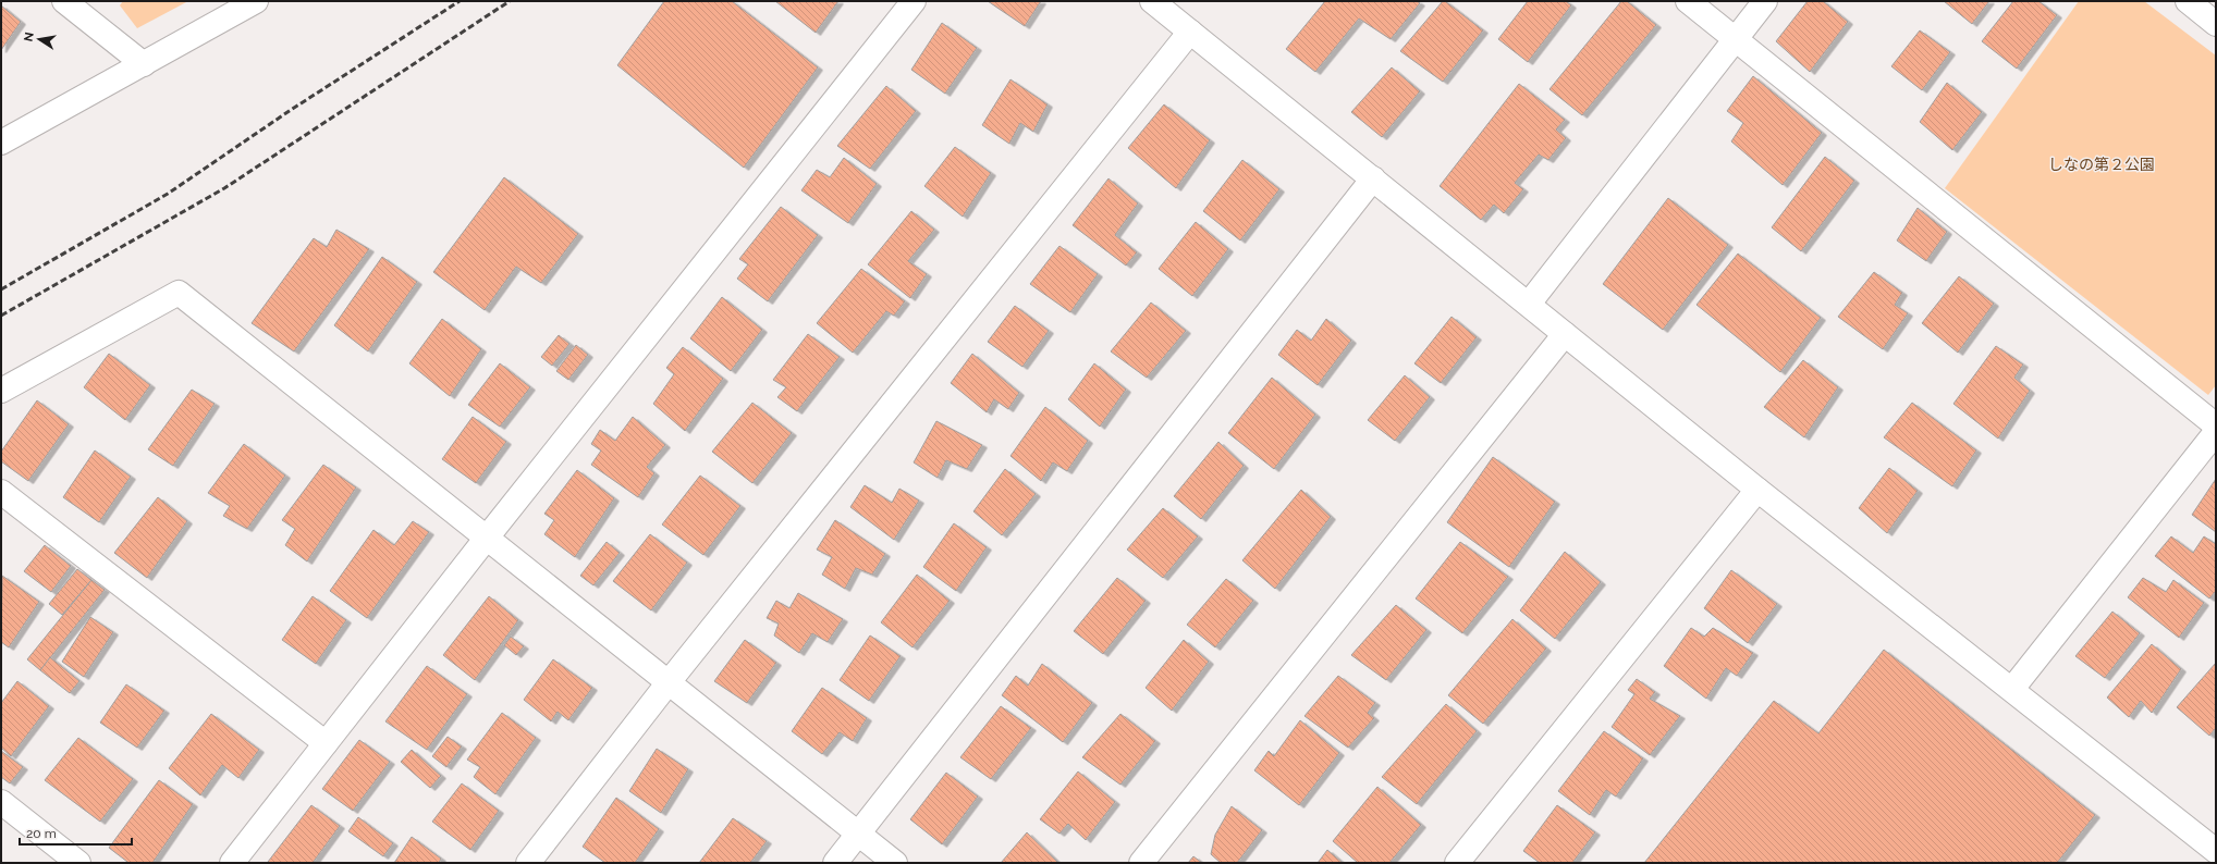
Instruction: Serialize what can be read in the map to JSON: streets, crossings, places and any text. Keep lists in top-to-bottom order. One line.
{"parks":["しなの第２公園"],"scale_bar":"20 m","north":"left"}
